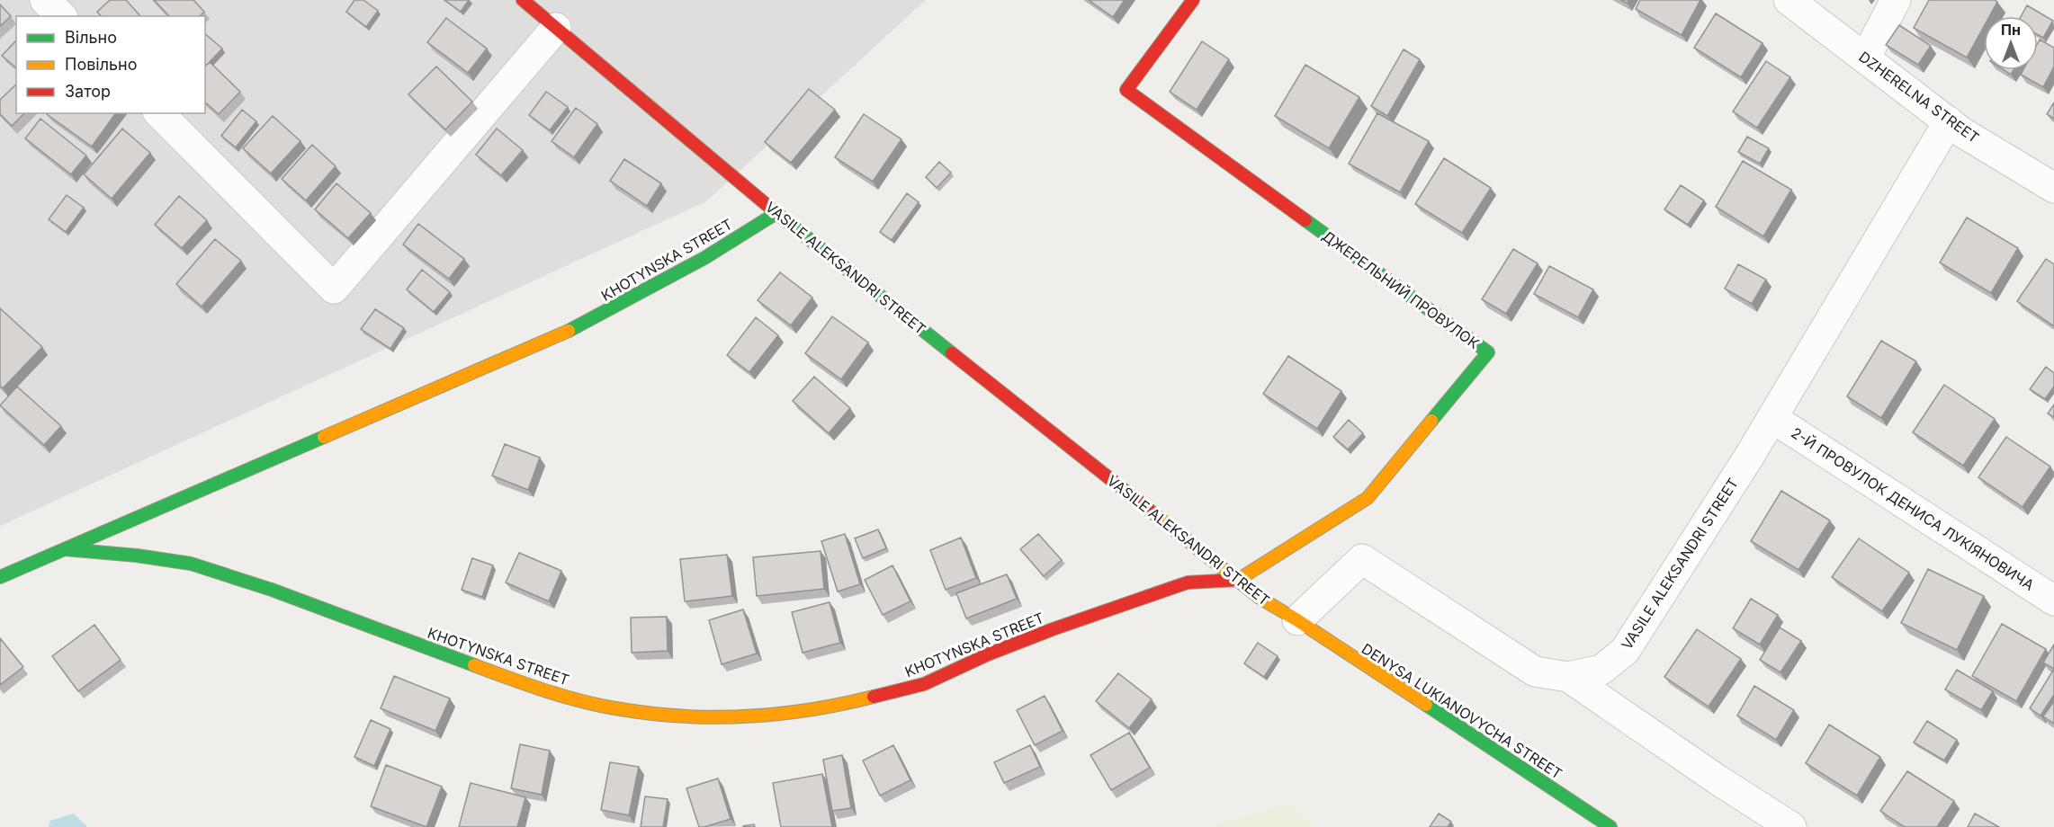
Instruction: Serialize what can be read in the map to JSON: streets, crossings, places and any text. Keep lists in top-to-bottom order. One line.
{"streets":{"main road":["KHOTYNSKA STREET","VASILE ALEKSANDRI STREET","ДЖЕРЕЛЬНИЙ ПРОВУЛОК","DENYSA LUKIANOVYCHA STREET"],"street":["DZHERELNA STREET","2-Й ПРОВУЛОК ДЕНИСА ЛУКІЯНОВИЧА"]},"crossings":[["DZHERELNA STREET","VASILE ALEKSANDRI STREET"],["KHOTYNSKA STREET","VASILE ALEKSANDRI STREET"],["KHOTYNSKA STREET","ДЖЕРЕЛЬНИЙ ПРОВУЛОК"],["VASILE ALEKSANDRI STREET","ДЖЕРЕЛЬНИЙ ПРОВУЛОК"],["VASILE ALEKSANDRI STREET","2-Й ПРОВУЛОК ДЕНИСА ЛУКІЯНОВИЧА"],["VASILE ALEKSANDRI STREET","DENYSA LUKIANOVYCHA STREET"]],"legend":["Вільно","Повільно","Затор"],"north":"top"}
